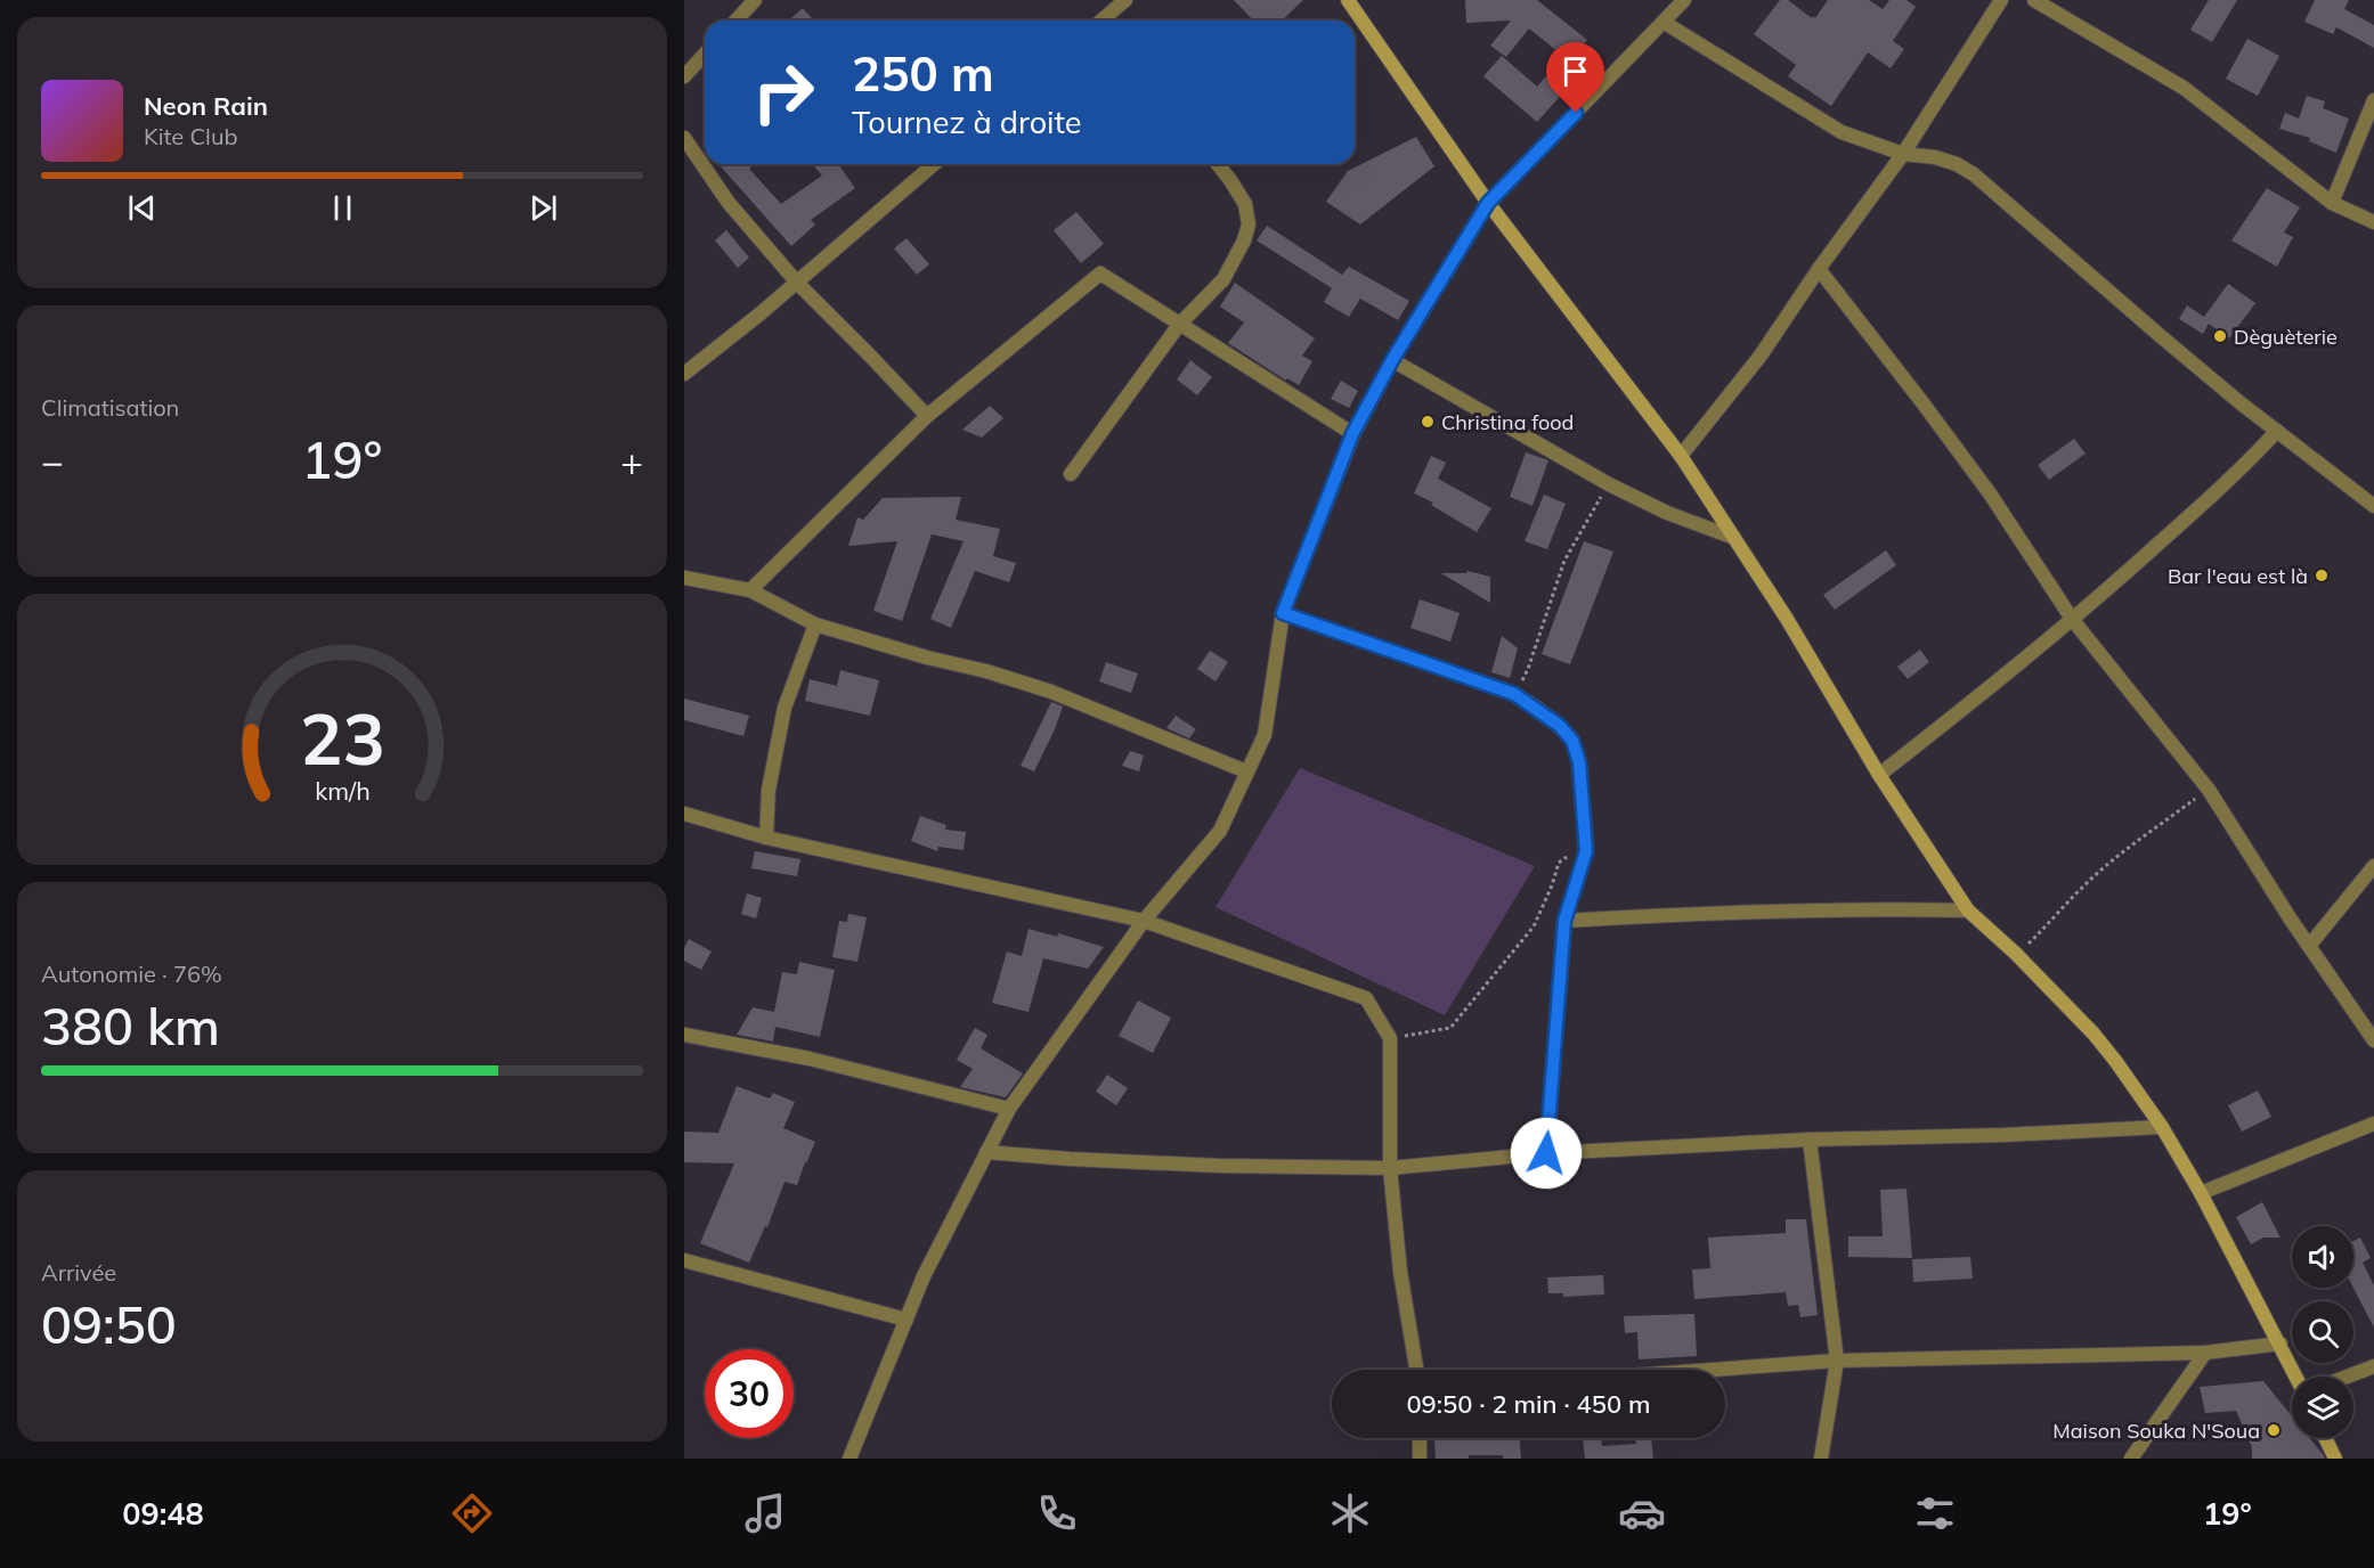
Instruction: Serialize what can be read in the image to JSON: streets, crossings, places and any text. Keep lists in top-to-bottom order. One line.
{"places":["Dèguèterie","Christina food","Bar l'eau est là","Maison Souka N'Soua"],"page":{"turn":["250 m","Tournez à droite"],"song":["Neon Rain","Kite Club"],"tile":["Climatisation",["Autonomie · 76%","380 km"],["Arrivée","09:50"]],"heat":["−","19°","+"],"limit":"30","trip":"09:50 · 2 min · 450 m","tabs":["09:48","19°"],"gauge":["23","km/h"]}}
